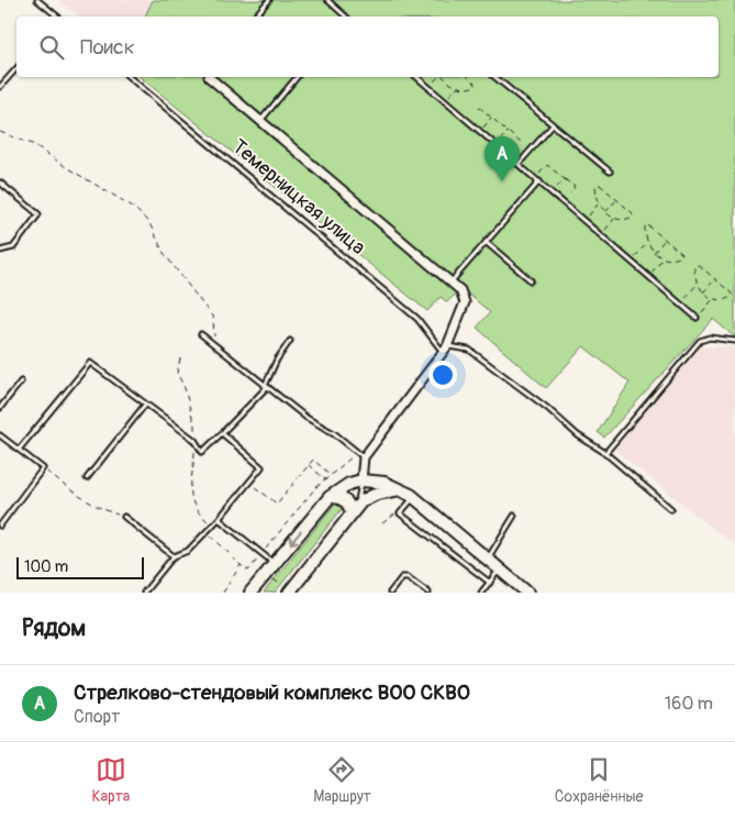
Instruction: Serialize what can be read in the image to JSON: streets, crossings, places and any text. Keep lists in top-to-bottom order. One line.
{"streets":{"street":["Темерницкая улица"]},"scale_bar":"100 m","page":{"search":"Поиск","pins":"A","scale":"100 m","heading":"Рядом","list":[{"mark":"A","name":"Стрелково-стендовый комплекс ВОО СКВО","note":"Спорт","value":"160 m"}],"nav":["Карта","Маршрут","Сохранённые"]}}
